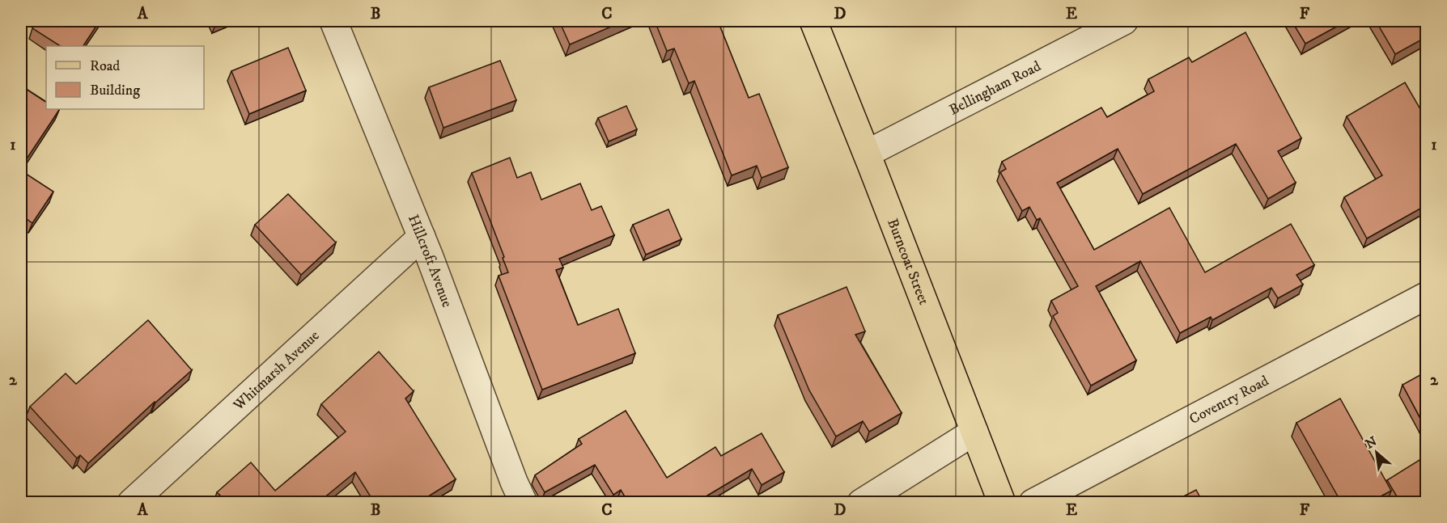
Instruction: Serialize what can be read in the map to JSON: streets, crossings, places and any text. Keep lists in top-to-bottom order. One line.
{"streets":{"main road":["Burncoat Street"],"street":["Bellingham Road","Hillcroft Avenue","Whitmarsh Avenue","Coventry Road"]},"crossings":[["Bellingham Road","Burncoat Street"],["Hillcroft Avenue","Whitmarsh Avenue"]],"legend":["Road","Building"],"north":"top left","grid":{"columns":["A","B","C","D","E","F"],"rows":["1","2"]}}
